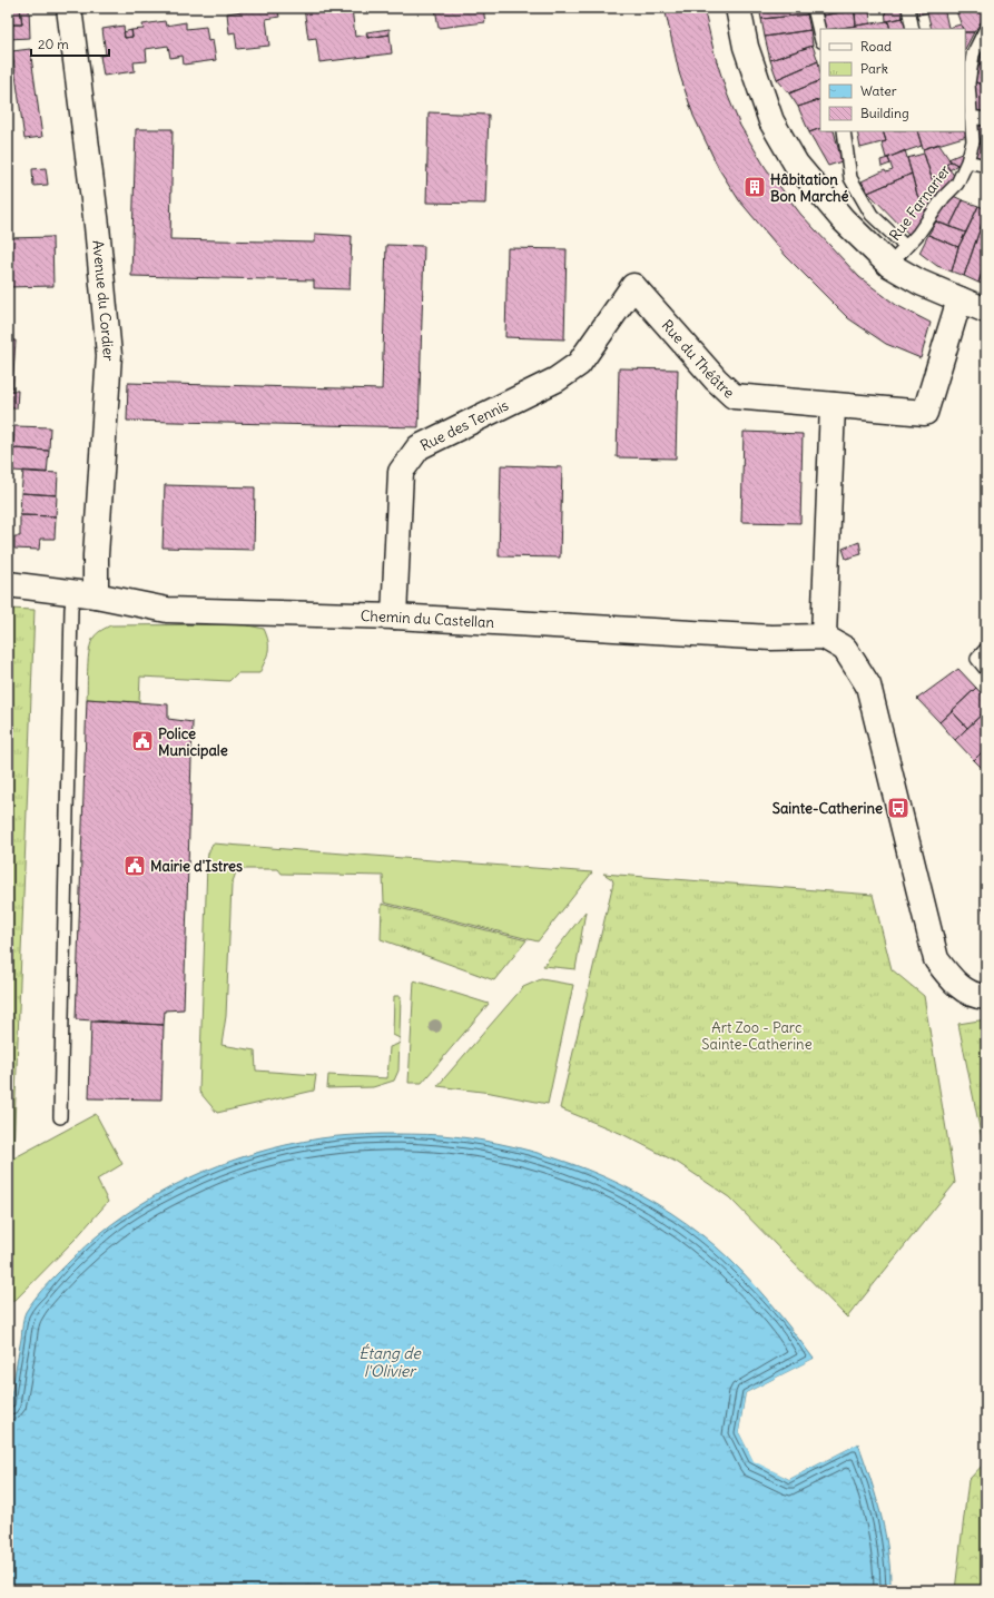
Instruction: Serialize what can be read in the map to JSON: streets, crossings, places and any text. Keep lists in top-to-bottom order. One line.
{"streets":{"street":["Avenue du Cordier","Rue du Théâtre","Rue des Tennis","Chemin du Castellan"],"lane":["Rue Farnarier"]},"crossings":[["Avenue du Cordier","Chemin du Castellan"],["Rue du Théâtre","Rue des Tennis"],["Rue des Tennis","Chemin du Castellan"]],"water":["Étang de l'Olivier"],"parks":["Art Zoo - Parc Sainte-Catherine"],"places":{"building":["Hâbitation Bon Marché"],"public building":["Police Municipale","Mairie d'Istres"],"bus stop":["Sainte-Catherine"]},"legend":["Road","Park","Water","Building"],"scale_bar":"20 m"}
